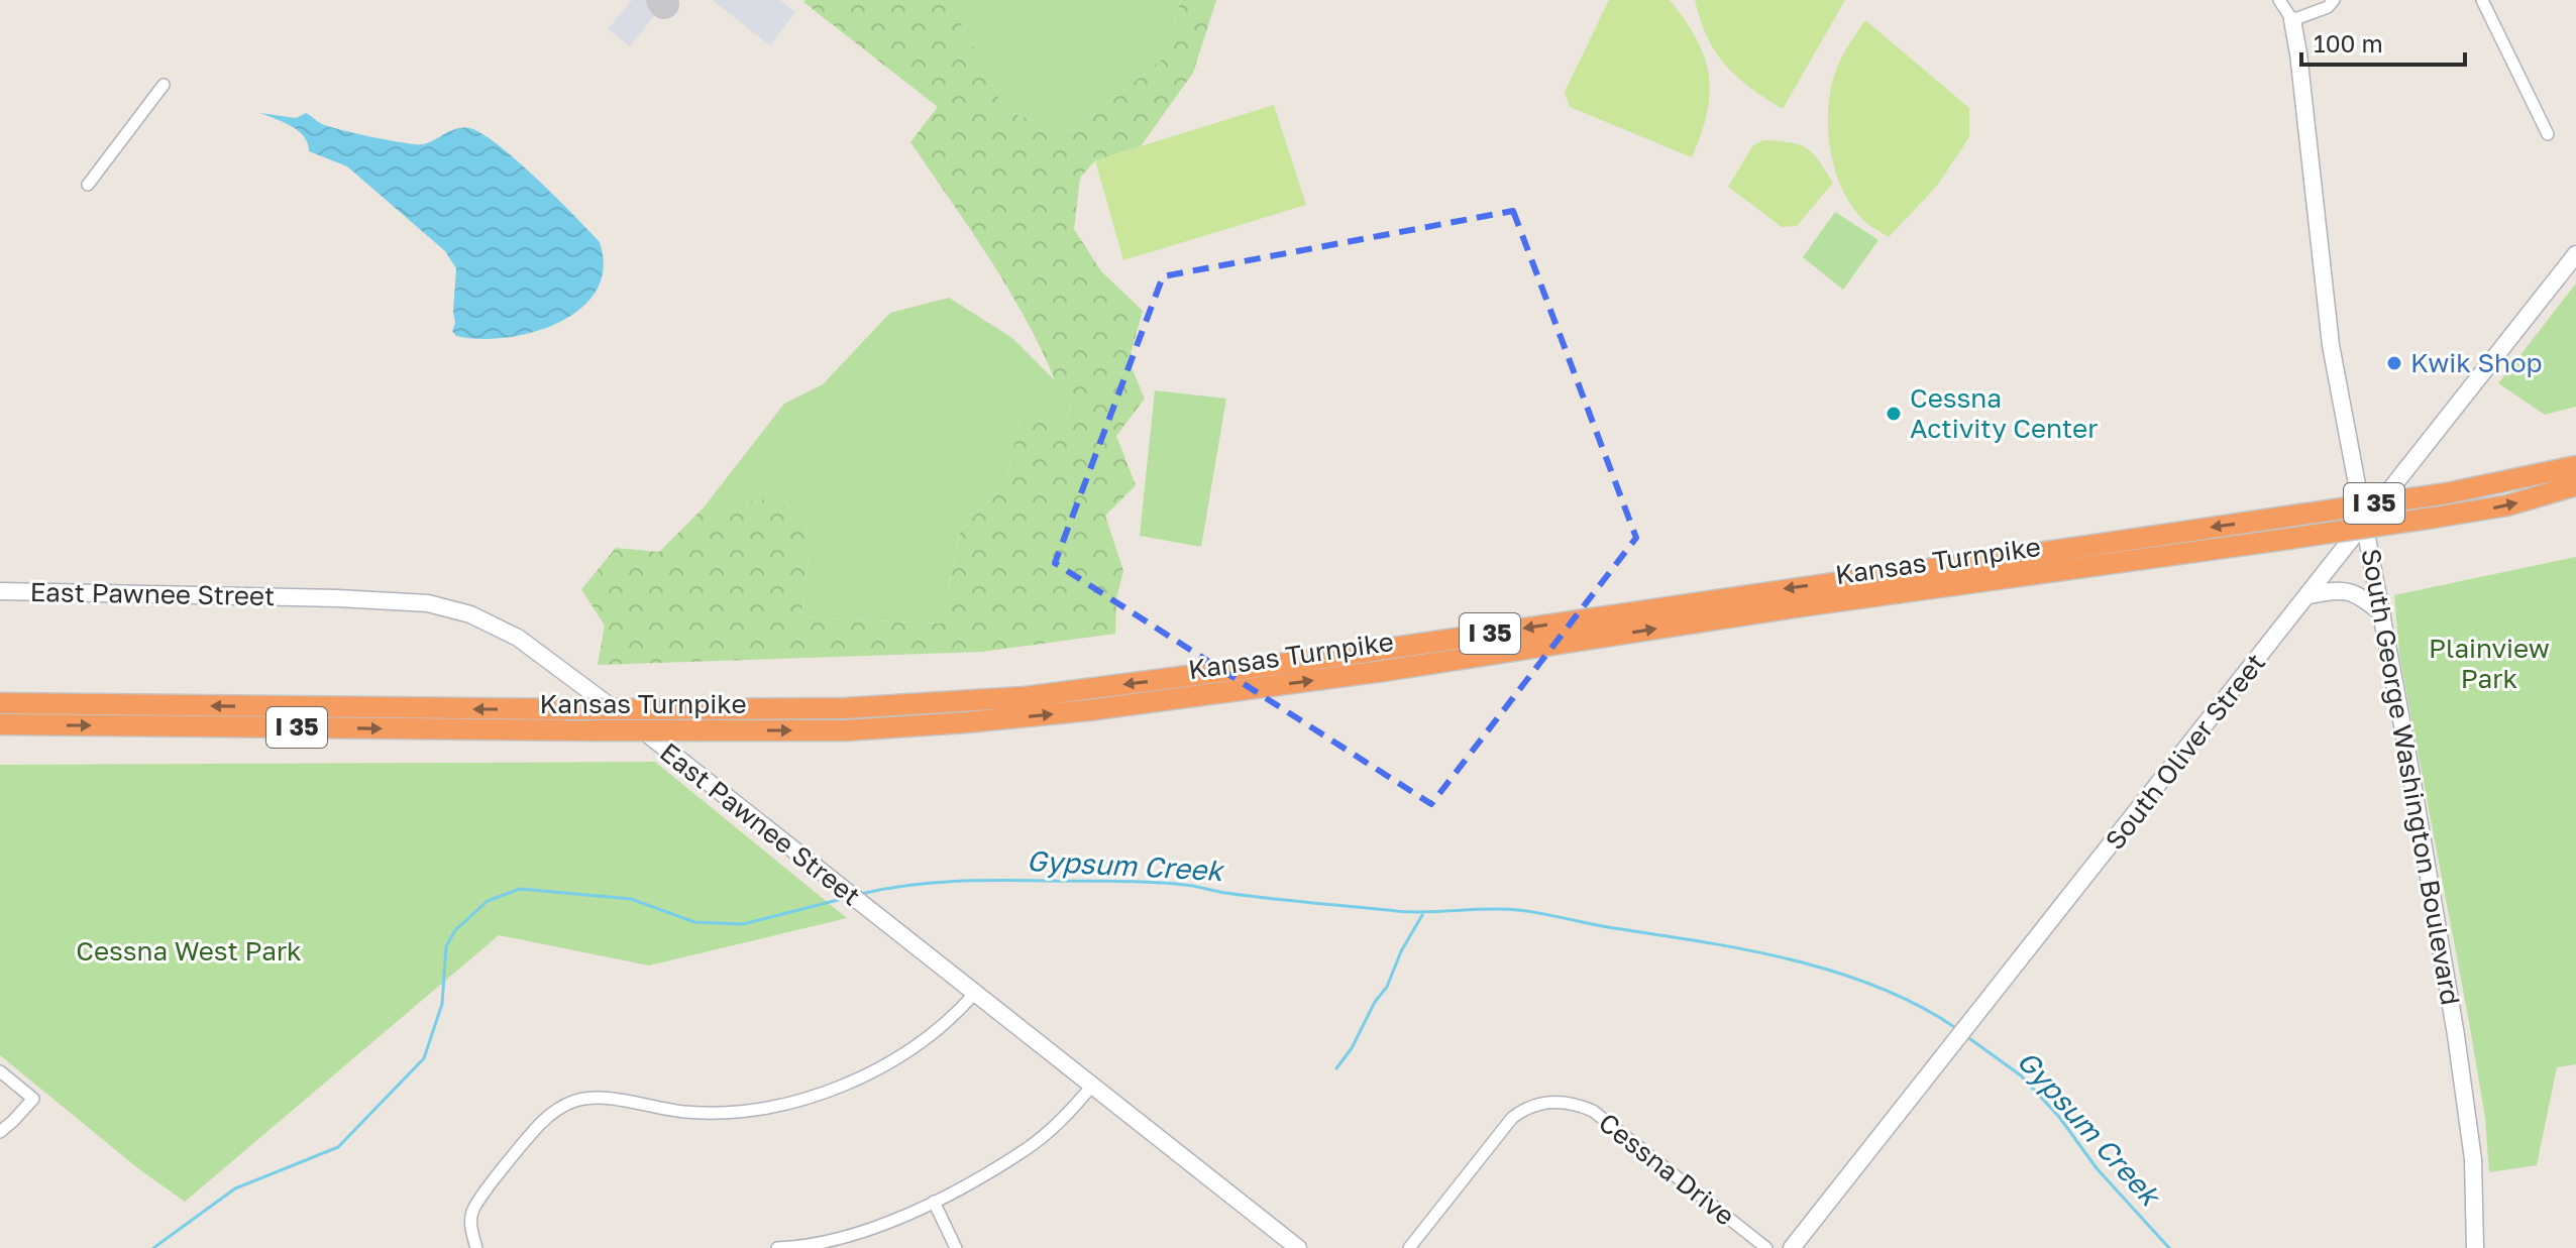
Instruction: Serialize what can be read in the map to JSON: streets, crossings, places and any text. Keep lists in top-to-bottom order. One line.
{"streets":{"highway":["I 35","Kansas Turnpike"],"main road":["East Pawnee Street","South Oliver Street","South George Washington Boulevard"],"street":["Cessna Drive"]},"crossings":[["South Oliver Street","South George Washington Boulevard"]],"water":["Gypsum Creek"],"parks":["Plainview Park","Cessna West Park"],"places":["Kwik Shop","Cessna Activity Center"],"scale_bar":"100 m"}
